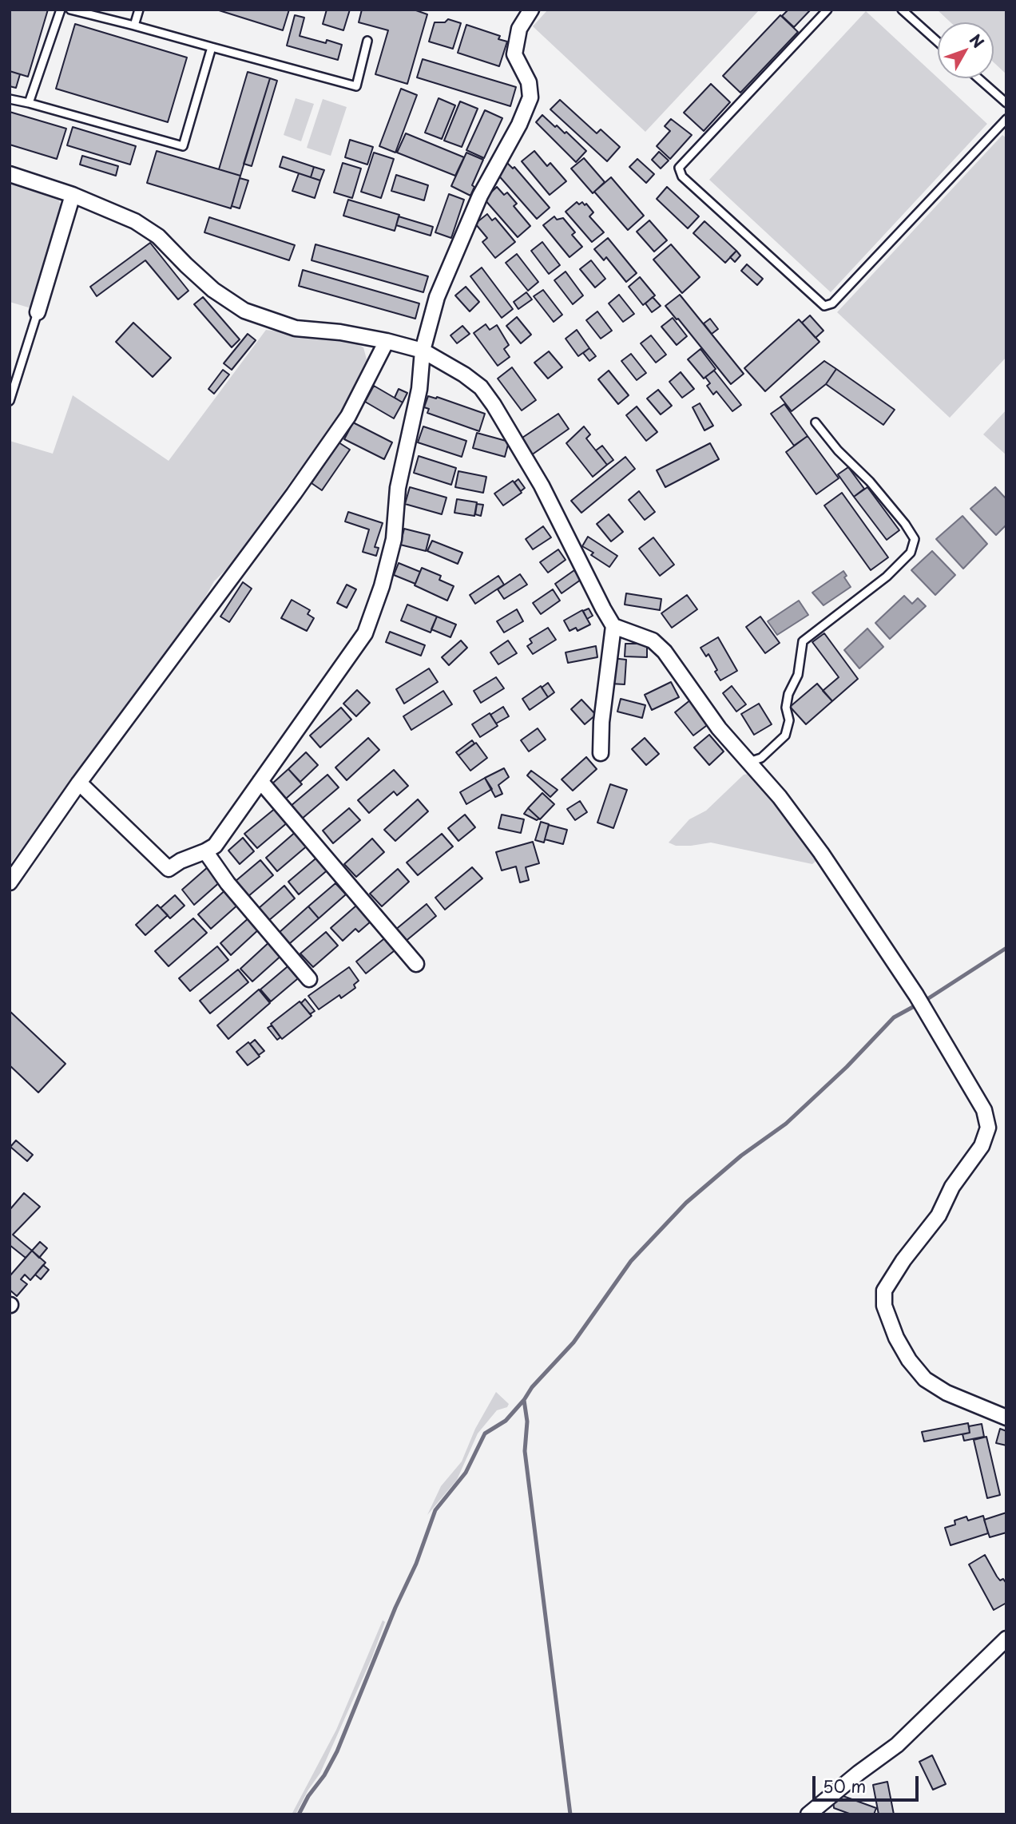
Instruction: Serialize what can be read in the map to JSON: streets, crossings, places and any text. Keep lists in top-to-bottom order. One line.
{"scale_bar":"50 m","north":"top right"}
